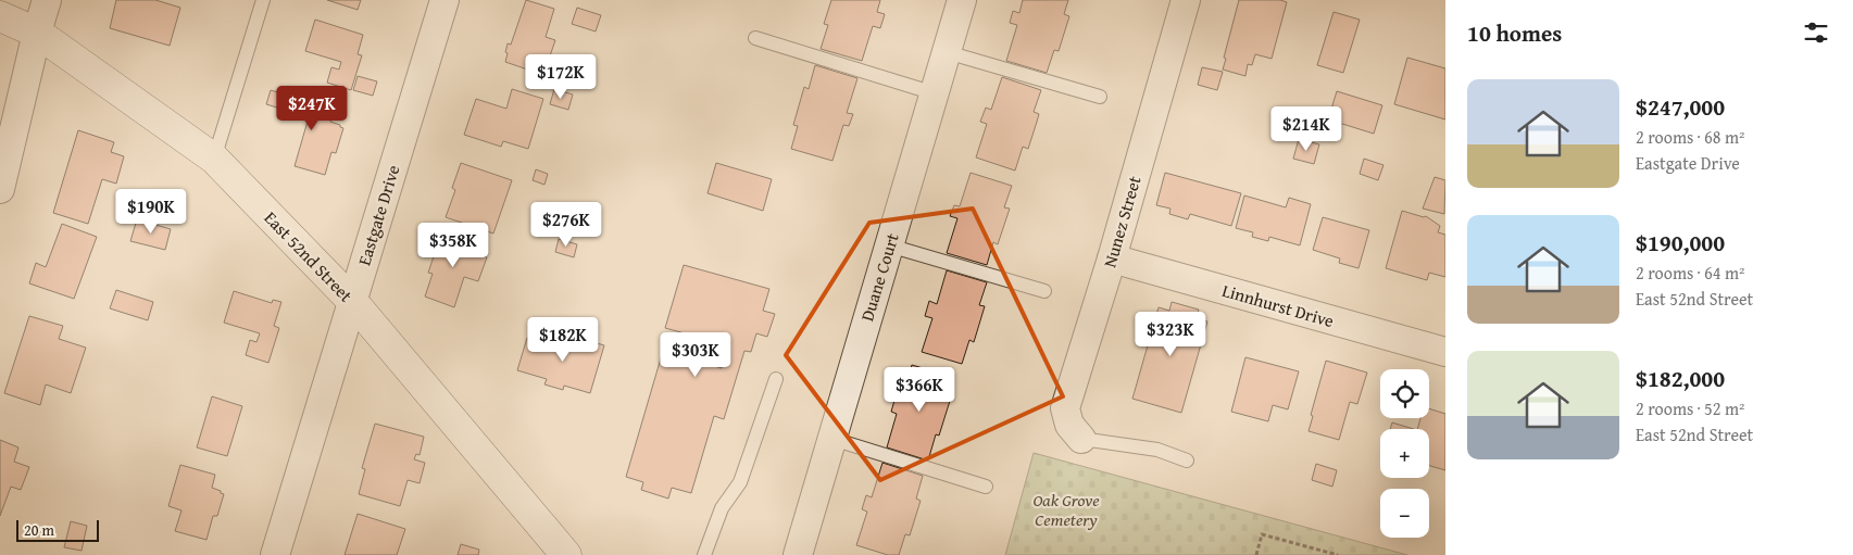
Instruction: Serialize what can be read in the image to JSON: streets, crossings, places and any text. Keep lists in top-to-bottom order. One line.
{"streets":{"main road":["East 52nd Street"],"street":["Eastgate Drive","Nunez Street","Duane Court","Linnhurst Drive"]},"crossings":[["Eastgate Drive","East 52nd Street"],["Nunez Street","Linnhurst Drive"]],"parks":["Oak Grove Cemetery"],"scale_bar":"20 m","page":{"heading":"10 homes","price":["$172K","$247K","$214K","$190K","$276K","$358K","$323K","$182K","$303K","$366K"],"list":[{"name":"$247,000","note":"2 rooms · 68 m² · Eastgate Drive"},{"name":"$190,000","note":"2 rooms · 64 m² · East 52nd Street"},{"name":"$182,000","note":"2 rooms · 52 m² · East 52nd Street"}],"map_buttons":["+","−"],"scale":"20 m"}}
